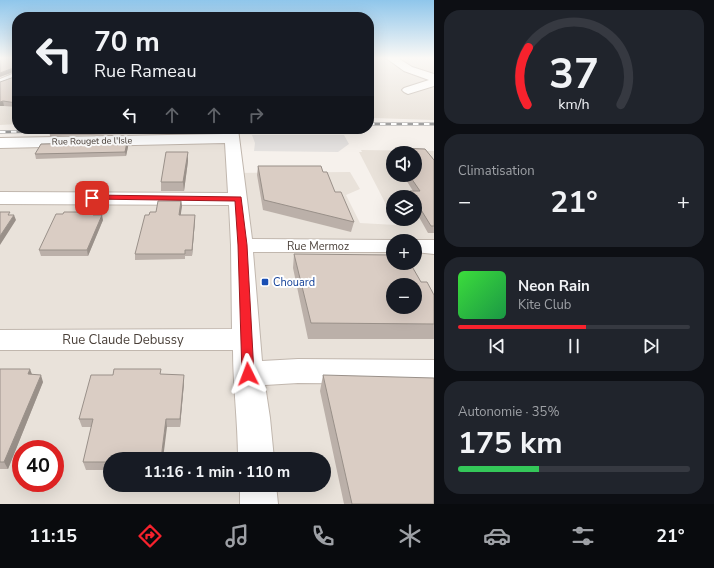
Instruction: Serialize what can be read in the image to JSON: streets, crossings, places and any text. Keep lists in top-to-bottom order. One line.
{"streets":{"street":["Rue Rouget de l'Isle","Rue Mermoz","Rue Claude Debussy"]},"places":{"transit":["Chouard"]},"page":{"turn":["70 m","Rue Rameau"],"tile":["Climatisation",["Autonomie · 35%","175 km"]],"map_buttons":["+","−"],"heat":["−","21°","+"],"song":["Neon Rain","Kite Club"],"limit":"40","trip":"11:16 · 1 min · 110 m","tabs":["11:15","21°"],"gauge":["37","km/h"]}}
